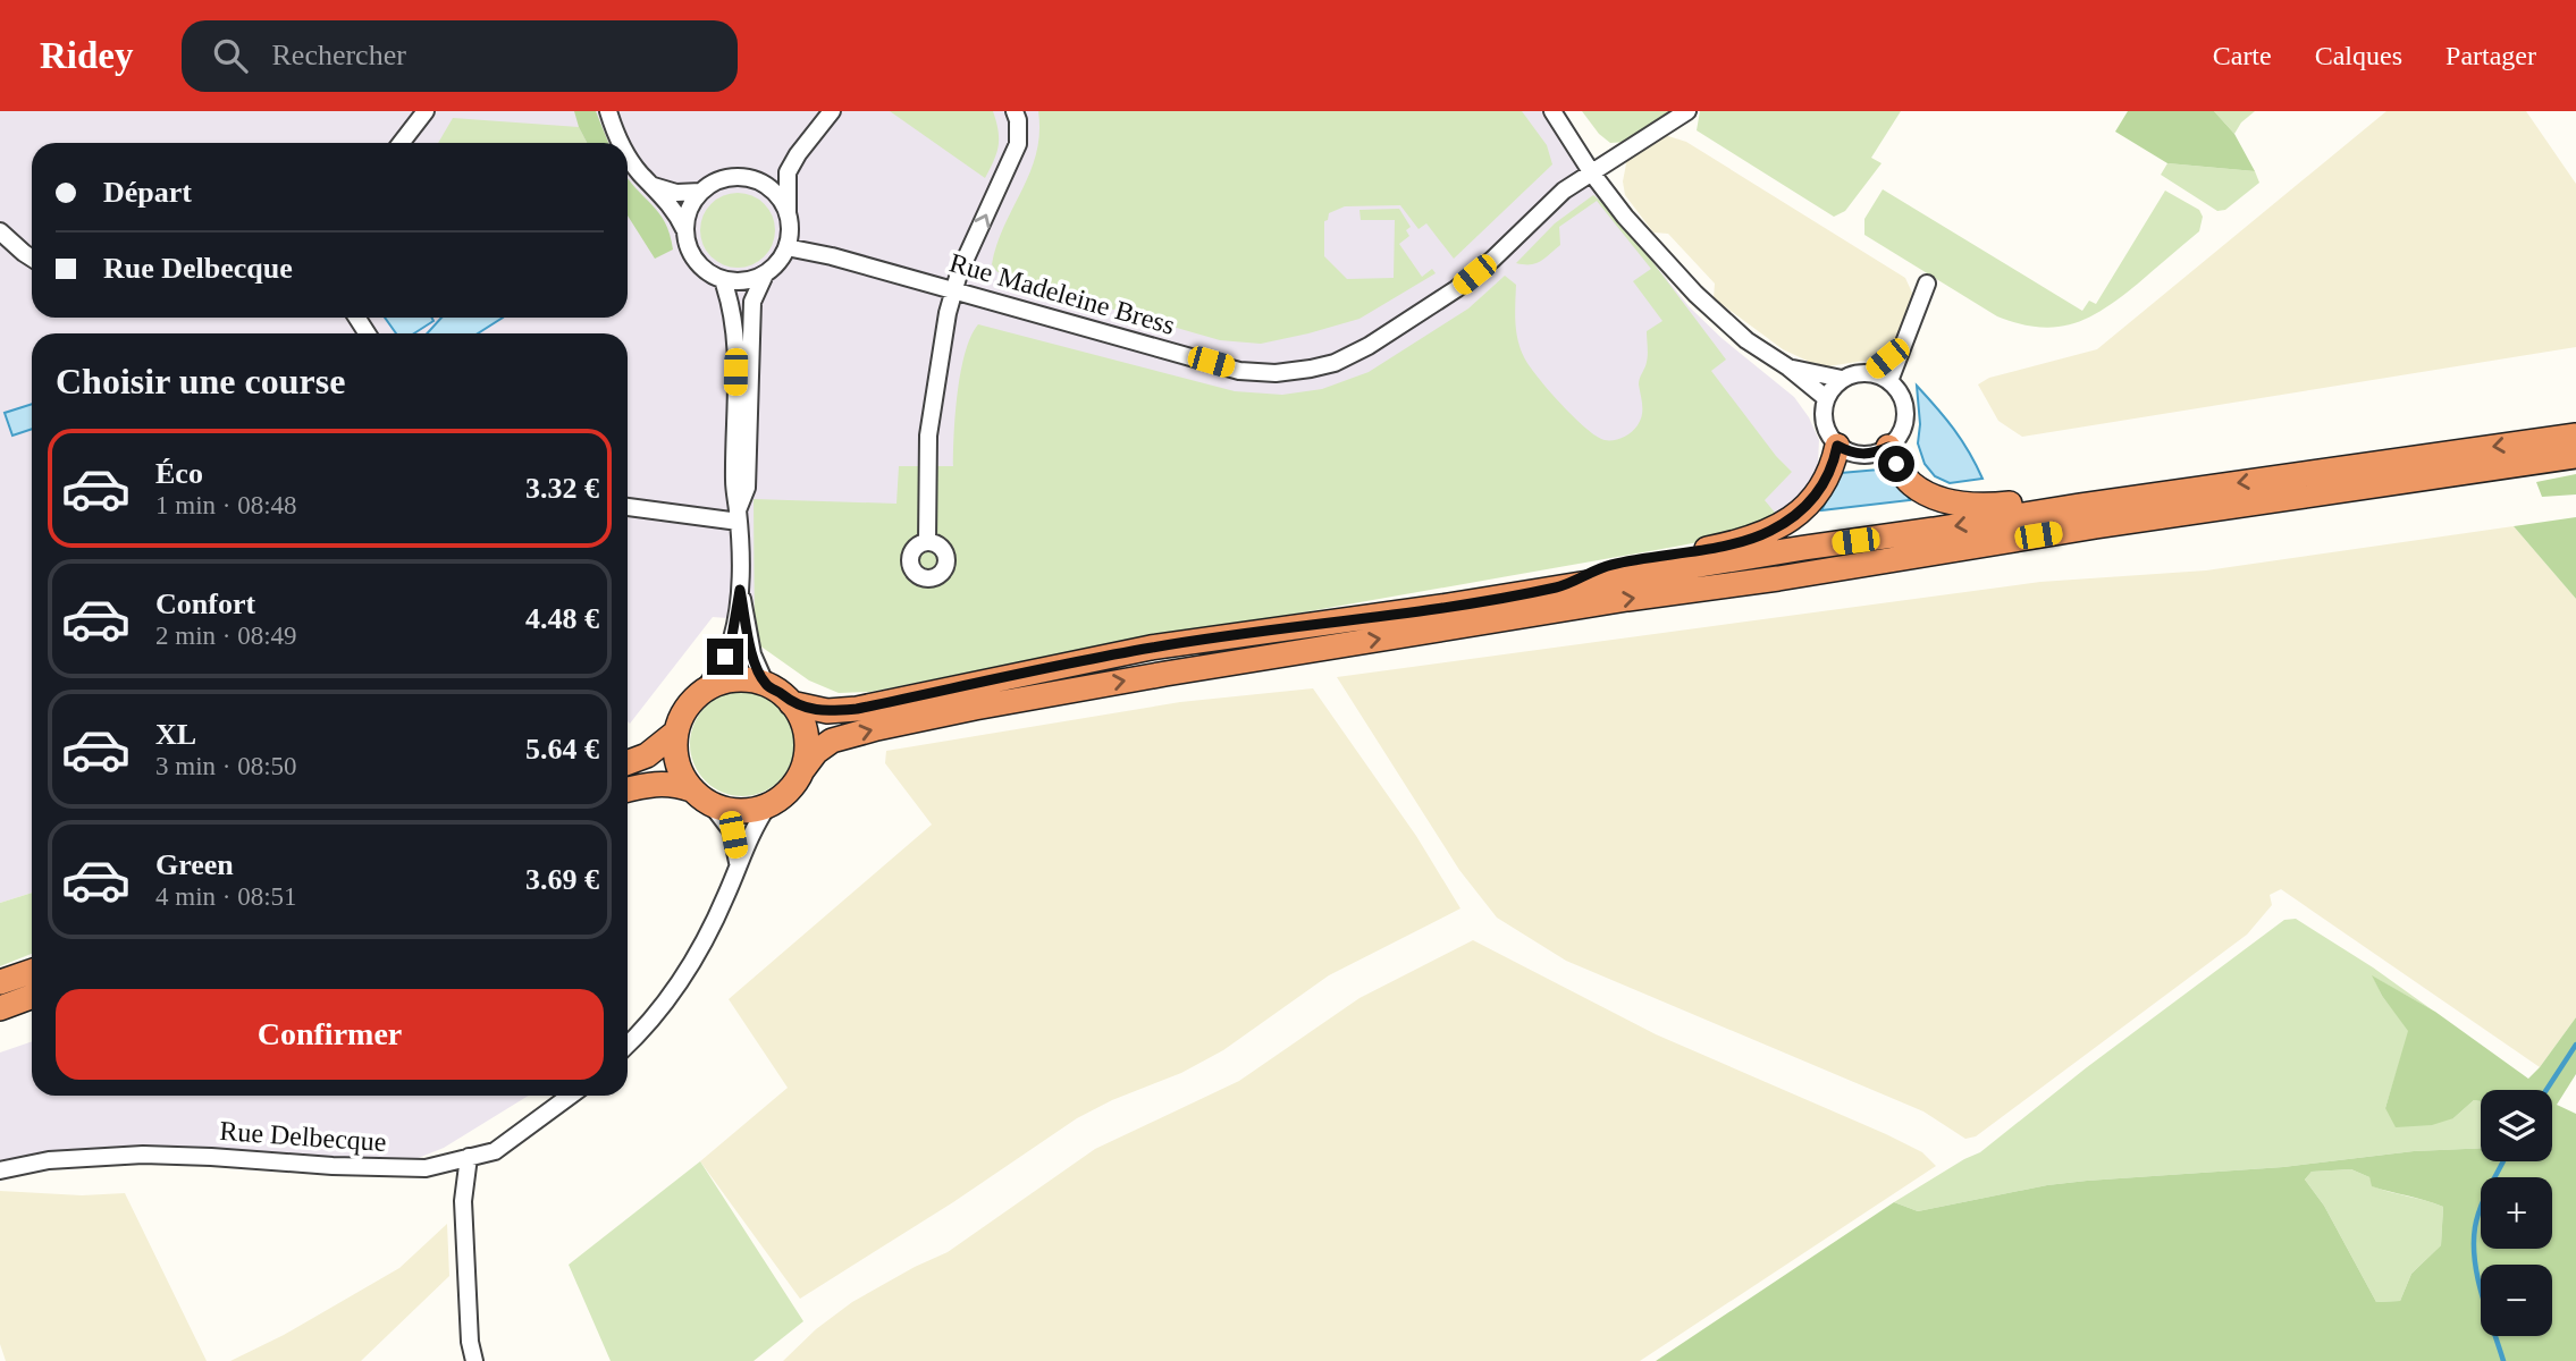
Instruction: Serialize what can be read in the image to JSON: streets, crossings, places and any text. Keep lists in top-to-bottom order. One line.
{"streets":{"street":["Rue Madeleine Bress","Rue Delbecque"]},"page":{"header":"Ridey","search":"Rechercher","nav":["Carte","Calques","Partager"],"banner":["Départ","Rue Delbecque"],"heading":"Choisir une course","list":[{"name":"Éco","note":"1 min · 08:48","value":"3.32 €"},{"name":"Confort","note":"2 min · 08:49","value":"4.48 €"},{"name":"XL","note":"3 min · 08:50","value":"5.64 €"},{"name":"Green","note":"4 min · 08:51","value":"3.69 €"}],"buttons":"Confirmer","map_buttons":["+","−"]}}
